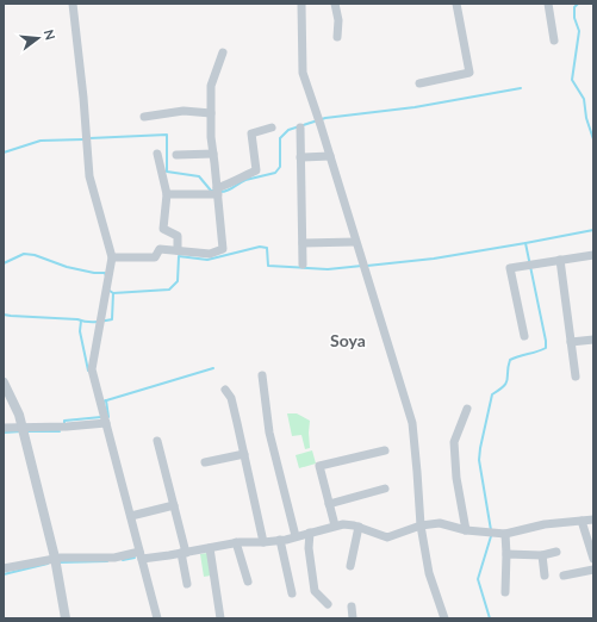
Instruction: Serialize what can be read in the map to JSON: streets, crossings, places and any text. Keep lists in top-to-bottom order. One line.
{"districts":["Soya"],"north":"right"}
